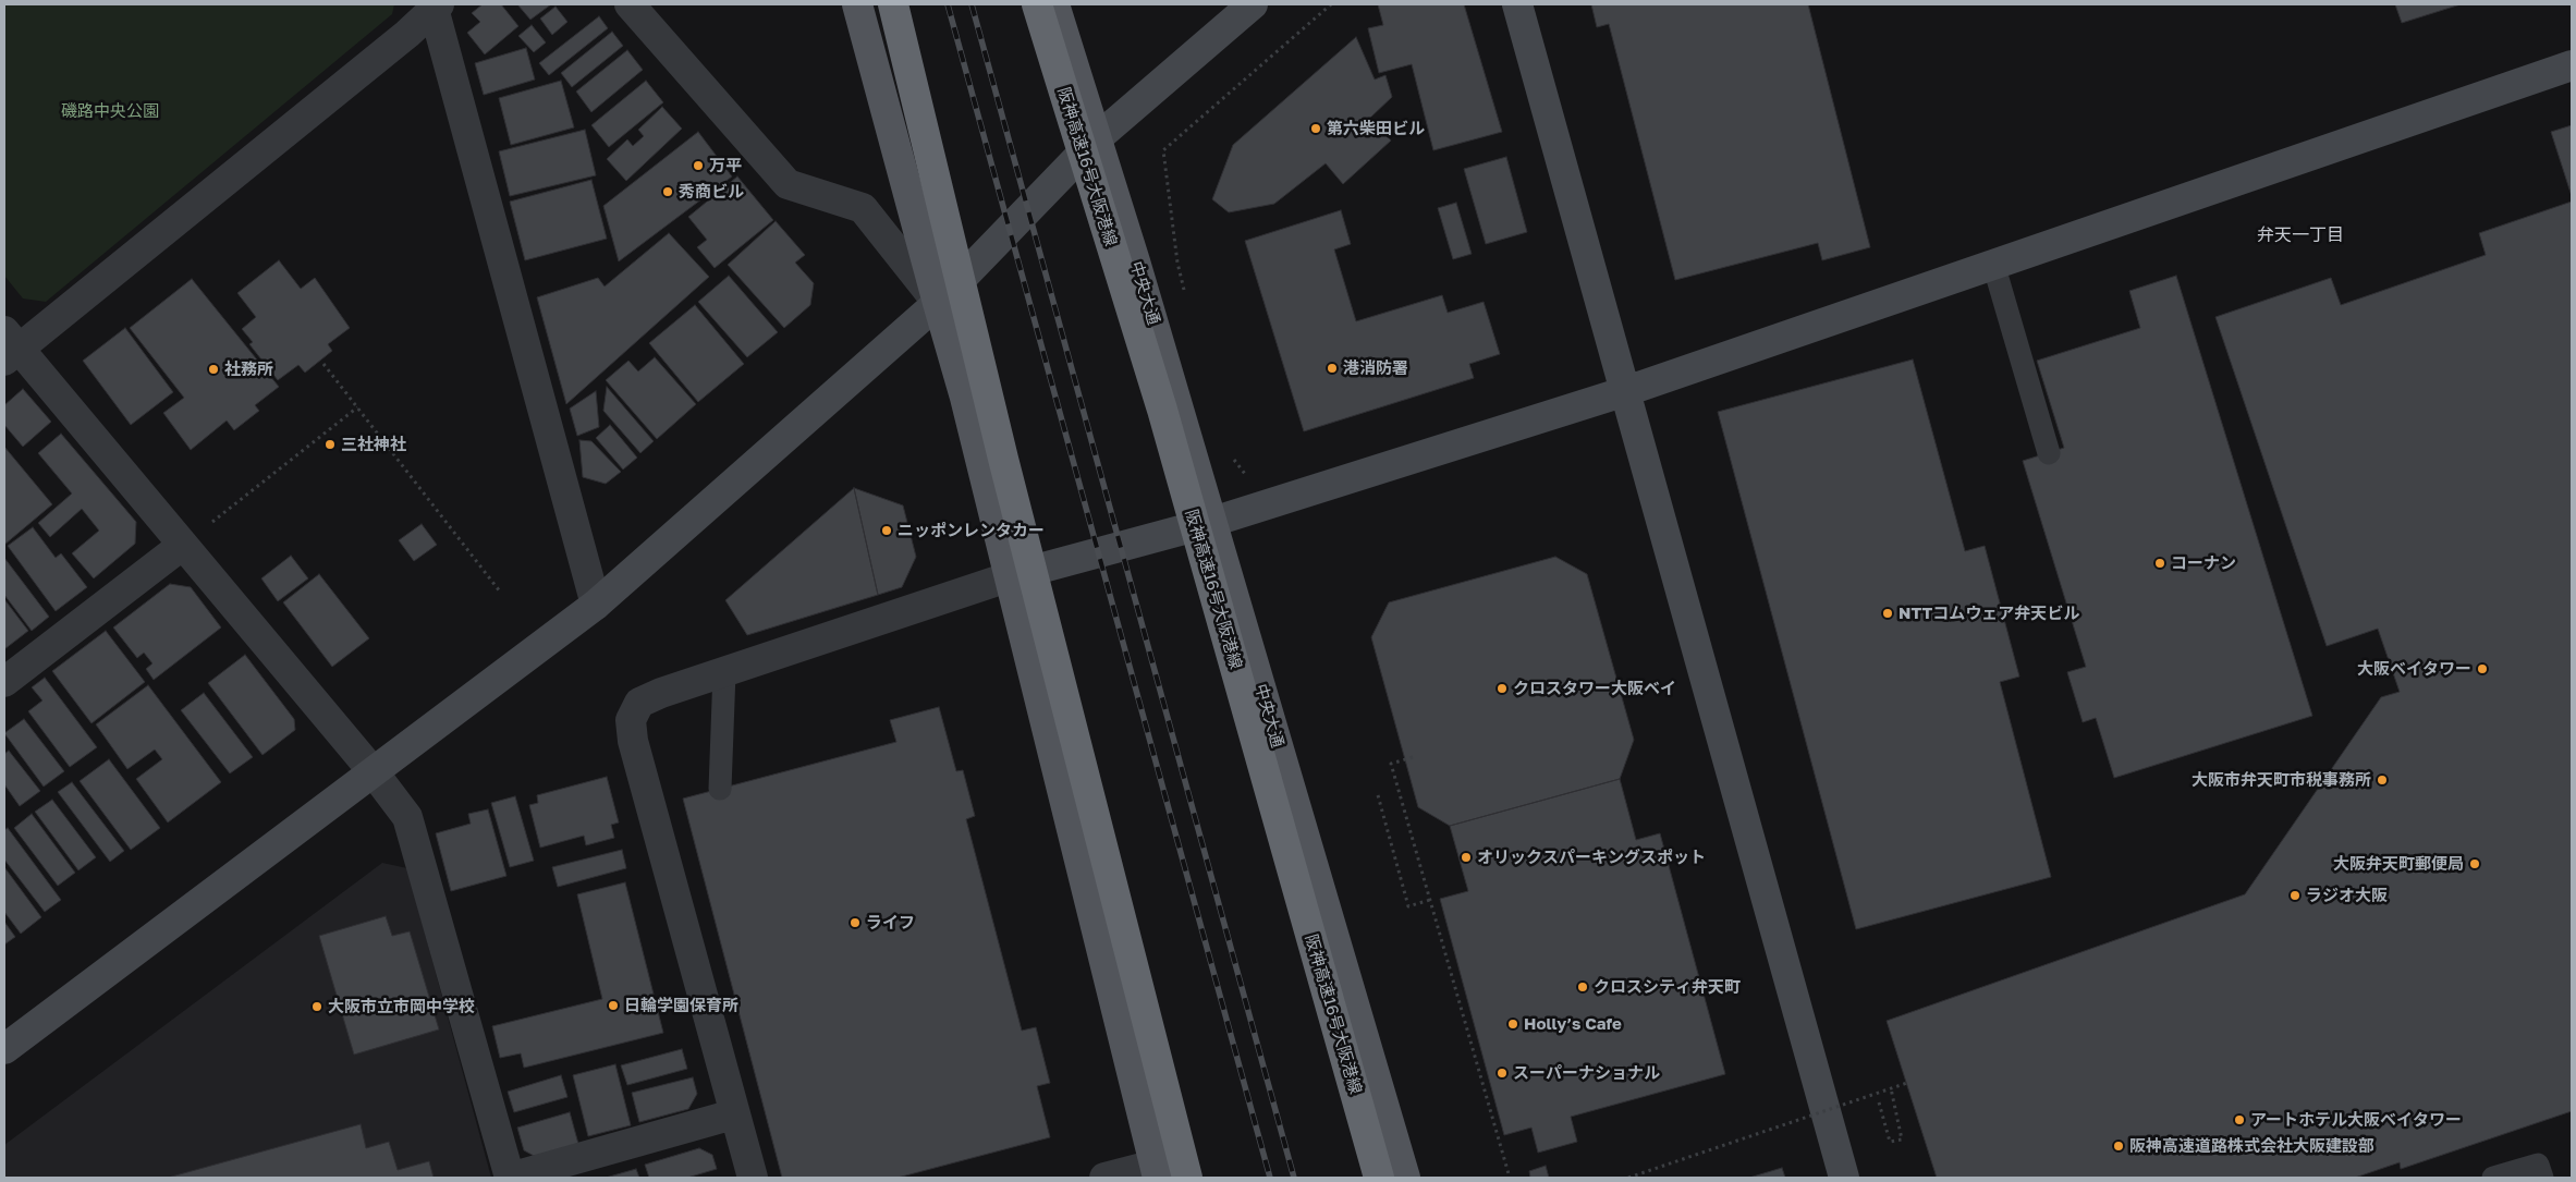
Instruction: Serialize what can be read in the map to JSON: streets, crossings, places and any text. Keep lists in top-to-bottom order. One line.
{"streets":{"highway":["阪神高速16号大阪港線"],"main road":["中央大通"]},"districts":["弁天一丁目"],"parks":["磯路中央公園"],"places":["第六柴田ビル","万平","秀商ビル","港消防署","社務所","三社神社","ニッポンレンタカー","コーナン","NTTコムウェア弁天ビル","大阪ベイタワー","クロスタワー大阪ベイ","大阪市弁天町市税事務所","オリックスパーキングスポット","大阪弁天町郵便局","ラジオ大阪","ライフ","クロスシティ弁天町","日輪学園保育所","大阪市立市岡中学校","Holly’s Cafe","スーパーナショナル","アートホテル大阪ベイタワー","阪神高速道路株式会社大阪建設部"]}
